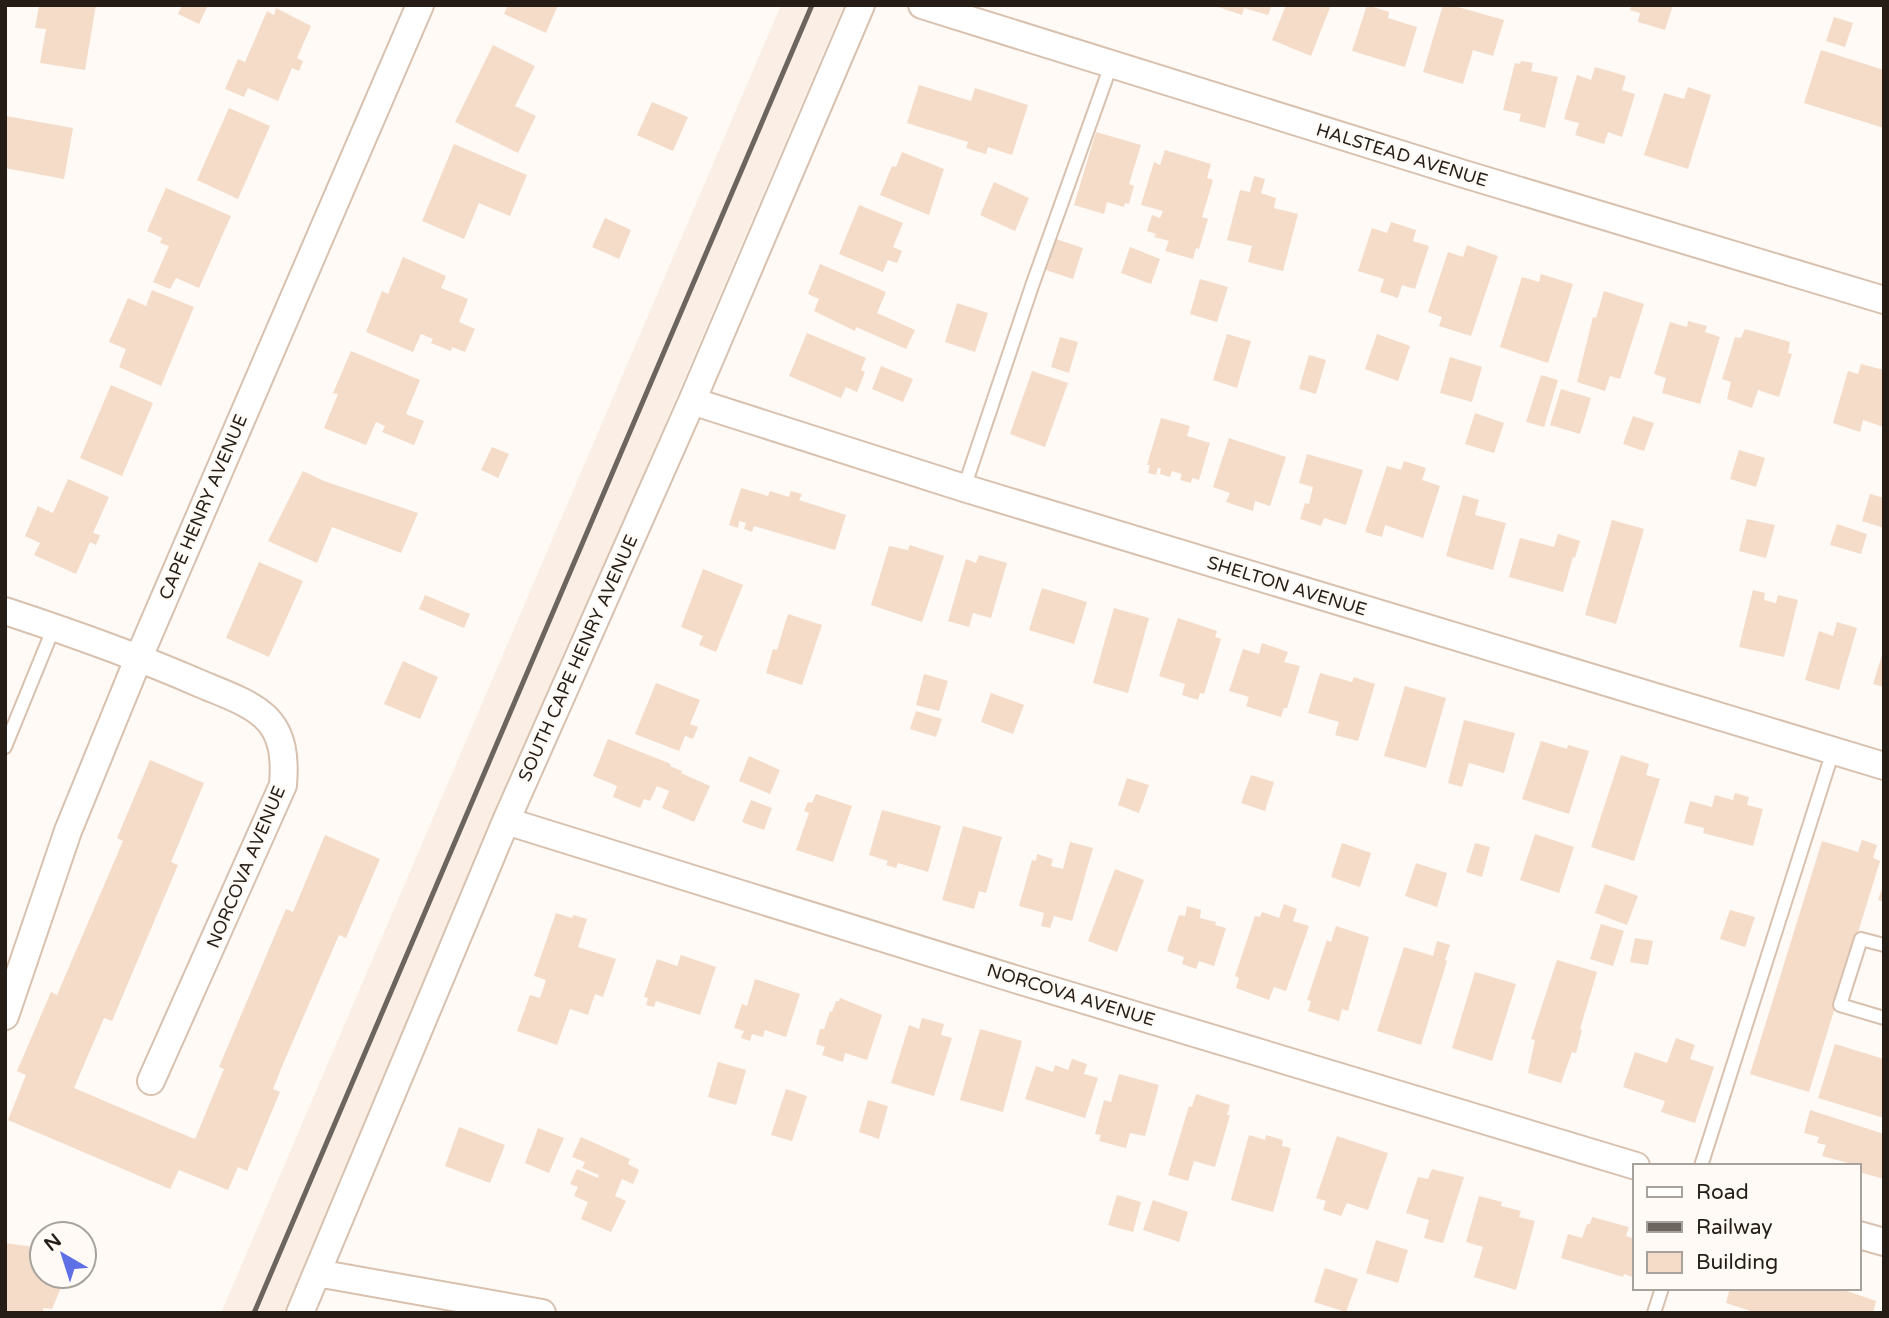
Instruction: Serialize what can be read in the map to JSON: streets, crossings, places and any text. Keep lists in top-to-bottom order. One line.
{"streets":{"street":["HALSTEAD AVENUE","CAPE HENRY AVENUE","SHELTON AVENUE","SOUTH CAPE HENRY AVENUE","NORCOVA AVENUE"]},"crossings":[["CAPE HENRY AVENUE","NORCOVA AVENUE"],["SHELTON AVENUE","SOUTH CAPE HENRY AVENUE"],["SOUTH CAPE HENRY AVENUE","NORCOVA AVENUE"]],"legend":["Road","Railway","Building"],"north":"top left"}
